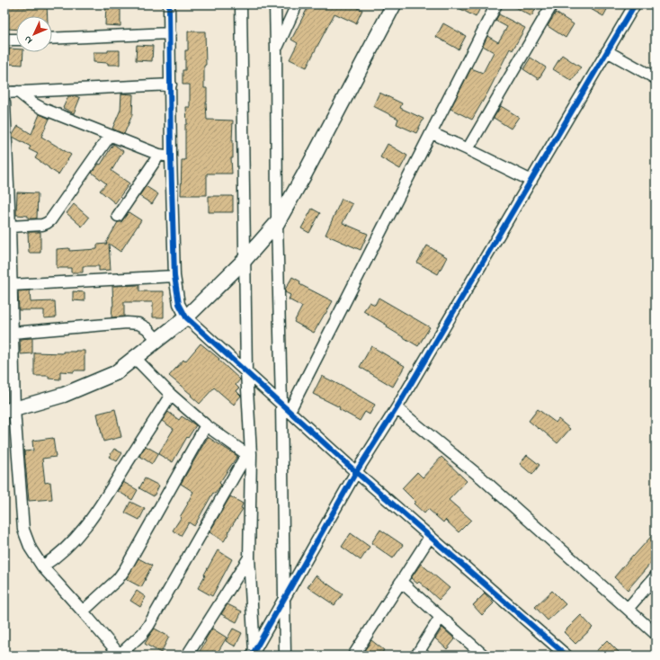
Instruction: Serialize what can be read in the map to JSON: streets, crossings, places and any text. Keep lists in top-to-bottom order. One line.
{"north":"bottom left"}
